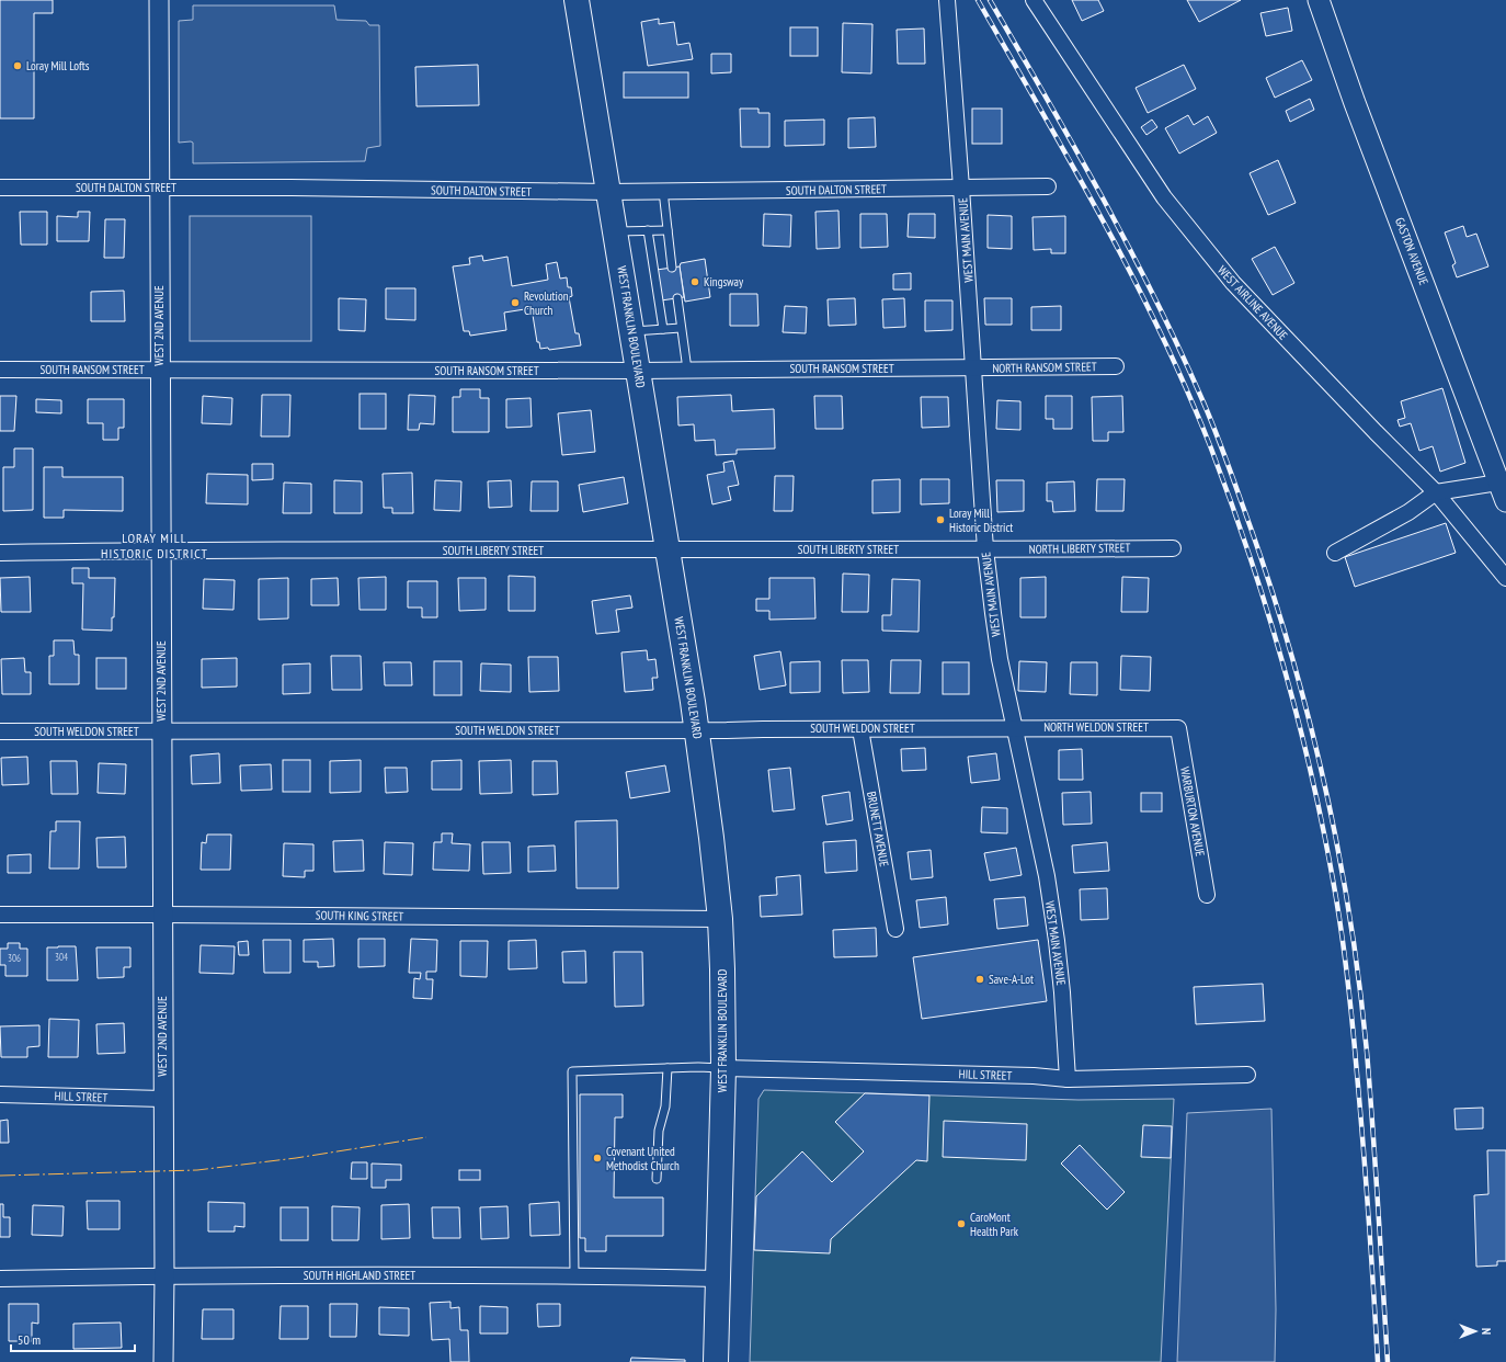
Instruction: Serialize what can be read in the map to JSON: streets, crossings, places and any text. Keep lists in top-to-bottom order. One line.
{"streets":{"main road":["GASTON AVENUE","WEST FRANKLIN BOULEVARD"],"street":["SOUTH DALTON STREET","WEST MAIN AVENUE","WEST AIRLINE AVENUE","WEST 2ND AVENUE","NORTH RANSOM STREET","SOUTH RANSOM STREET","NORTH LIBERTY STREET","SOUTH LIBERTY STREET","NORTH WELDON STREET","SOUTH WELDON STREET","WARBURTON AVENUE","BRUNETT AVENUE","SOUTH KING STREET","HILL STREET","SOUTH HIGHLAND STREET"]},"crossings":[["SOUTH DALTON STREET","WEST MAIN AVENUE"],["SOUTH DALTON STREET","WEST 2ND AVENUE"],["SOUTH DALTON STREET","WEST FRANKLIN BOULEVARD"],["WEST MAIN AVENUE","NORTH RANSOM STREET"],["WEST MAIN AVENUE","SOUTH RANSOM STREET"],["WEST MAIN AVENUE","NORTH LIBERTY STREET"],["WEST MAIN AVENUE","SOUTH LIBERTY STREET"],["WEST MAIN AVENUE","NORTH WELDON STREET"],["WEST MAIN AVENUE","SOUTH WELDON STREET"],["WEST MAIN AVENUE","HILL STREET"],["WEST 2ND AVENUE","SOUTH RANSOM STREET"],["WEST 2ND AVENUE","SOUTH LIBERTY STREET"],["WEST 2ND AVENUE","SOUTH WELDON STREET"],["WEST 2ND AVENUE","SOUTH KING STREET"],["WEST 2ND AVENUE","HILL STREET"],["WEST 2ND AVENUE","SOUTH HIGHLAND STREET"],["WEST FRANKLIN BOULEVARD","SOUTH RANSOM STREET"],["WEST FRANKLIN BOULEVARD","SOUTH LIBERTY STREET"],["WEST FRANKLIN BOULEVARD","SOUTH WELDON STREET"],["WEST FRANKLIN BOULEVARD","SOUTH KING STREET"],["WEST FRANKLIN BOULEVARD","HILL STREET"],["WEST FRANKLIN BOULEVARD","SOUTH HIGHLAND STREET"],["NORTH RANSOM STREET","SOUTH RANSOM STREET"],["NORTH LIBERTY STREET","SOUTH LIBERTY STREET"],["NORTH WELDON STREET","SOUTH WELDON STREET"],["NORTH WELDON STREET","WARBURTON AVENUE"],["SOUTH WELDON STREET","BRUNETT AVENUE"]],"districts":["LORAY MILL HISTORIC DISTRICT"],"places":["Loray Mill Lofts","Kingsway","Revolution Church","Loray Mill Historic District","Save-A-Lot","Covenant United Methodist Church","CaroMont Health Park"],"house_numbers":["304","306"],"scale_bar":"50 m","north":"right"}
